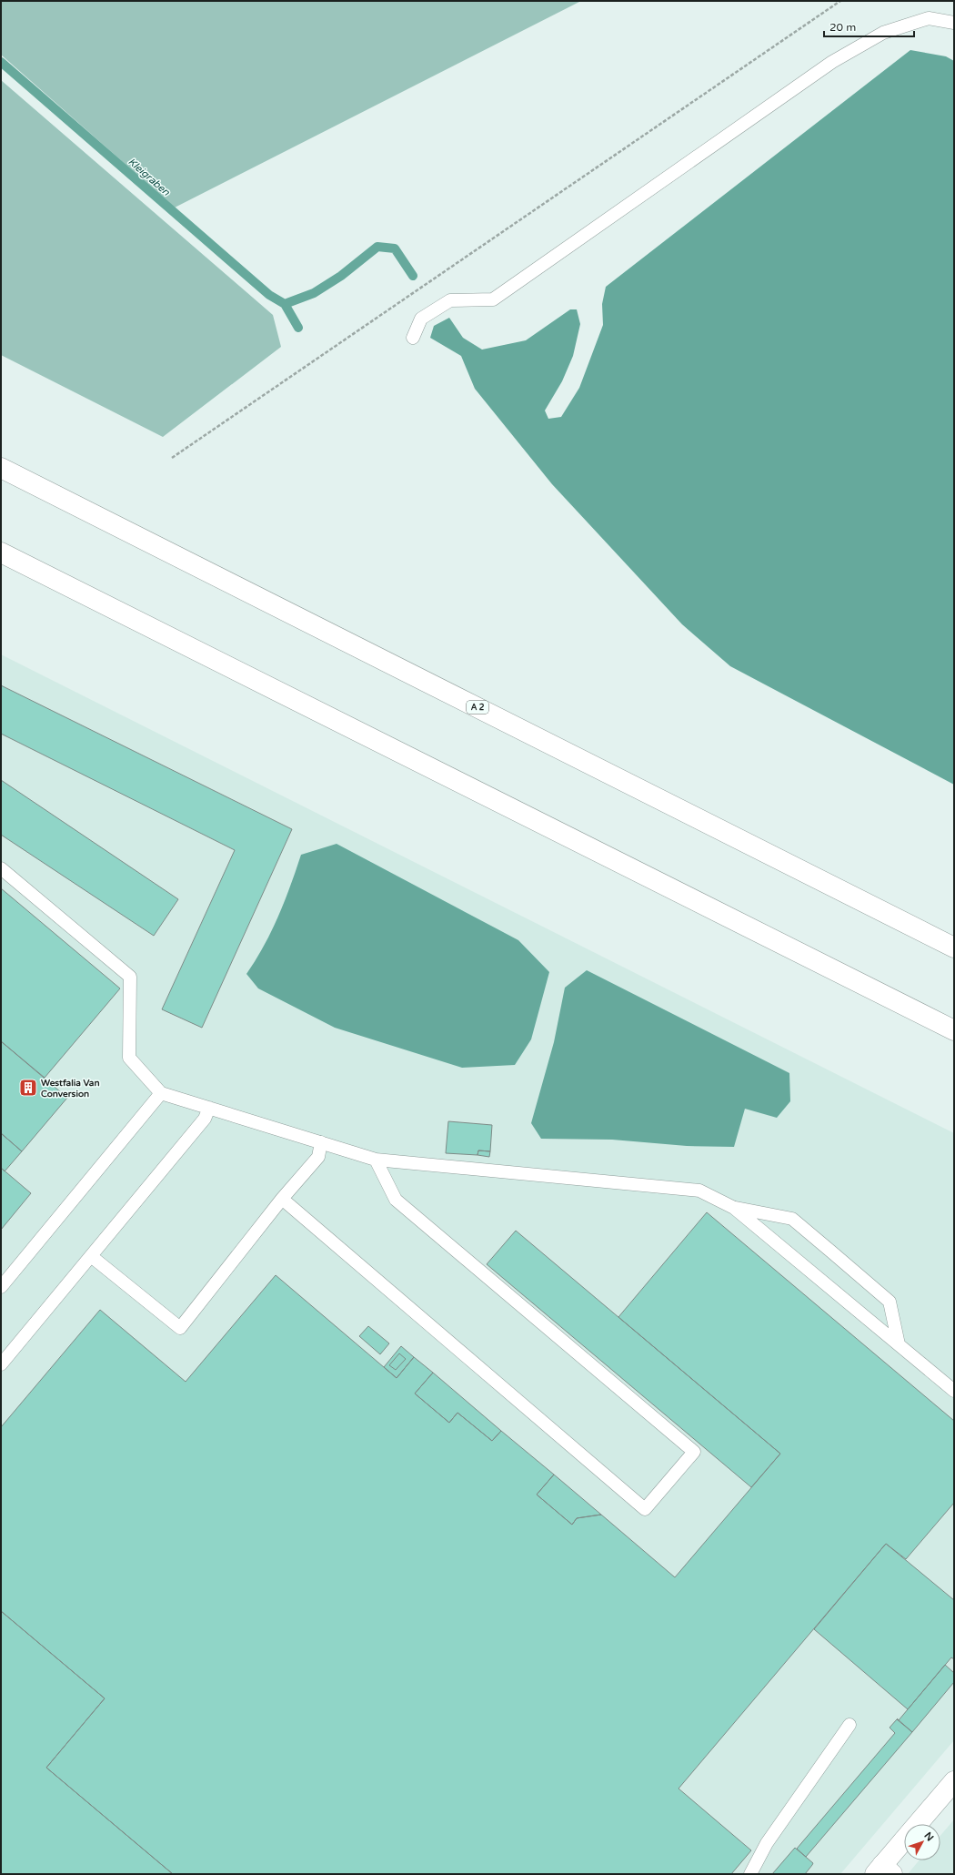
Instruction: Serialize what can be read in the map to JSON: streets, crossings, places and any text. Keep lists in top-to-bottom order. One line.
{"streets":{"main road":["A 2"]},"water":["Kleigraben"],"places":{"building":["Westfalia Van Conversion"]},"scale_bar":"20 m","north":"top right"}
